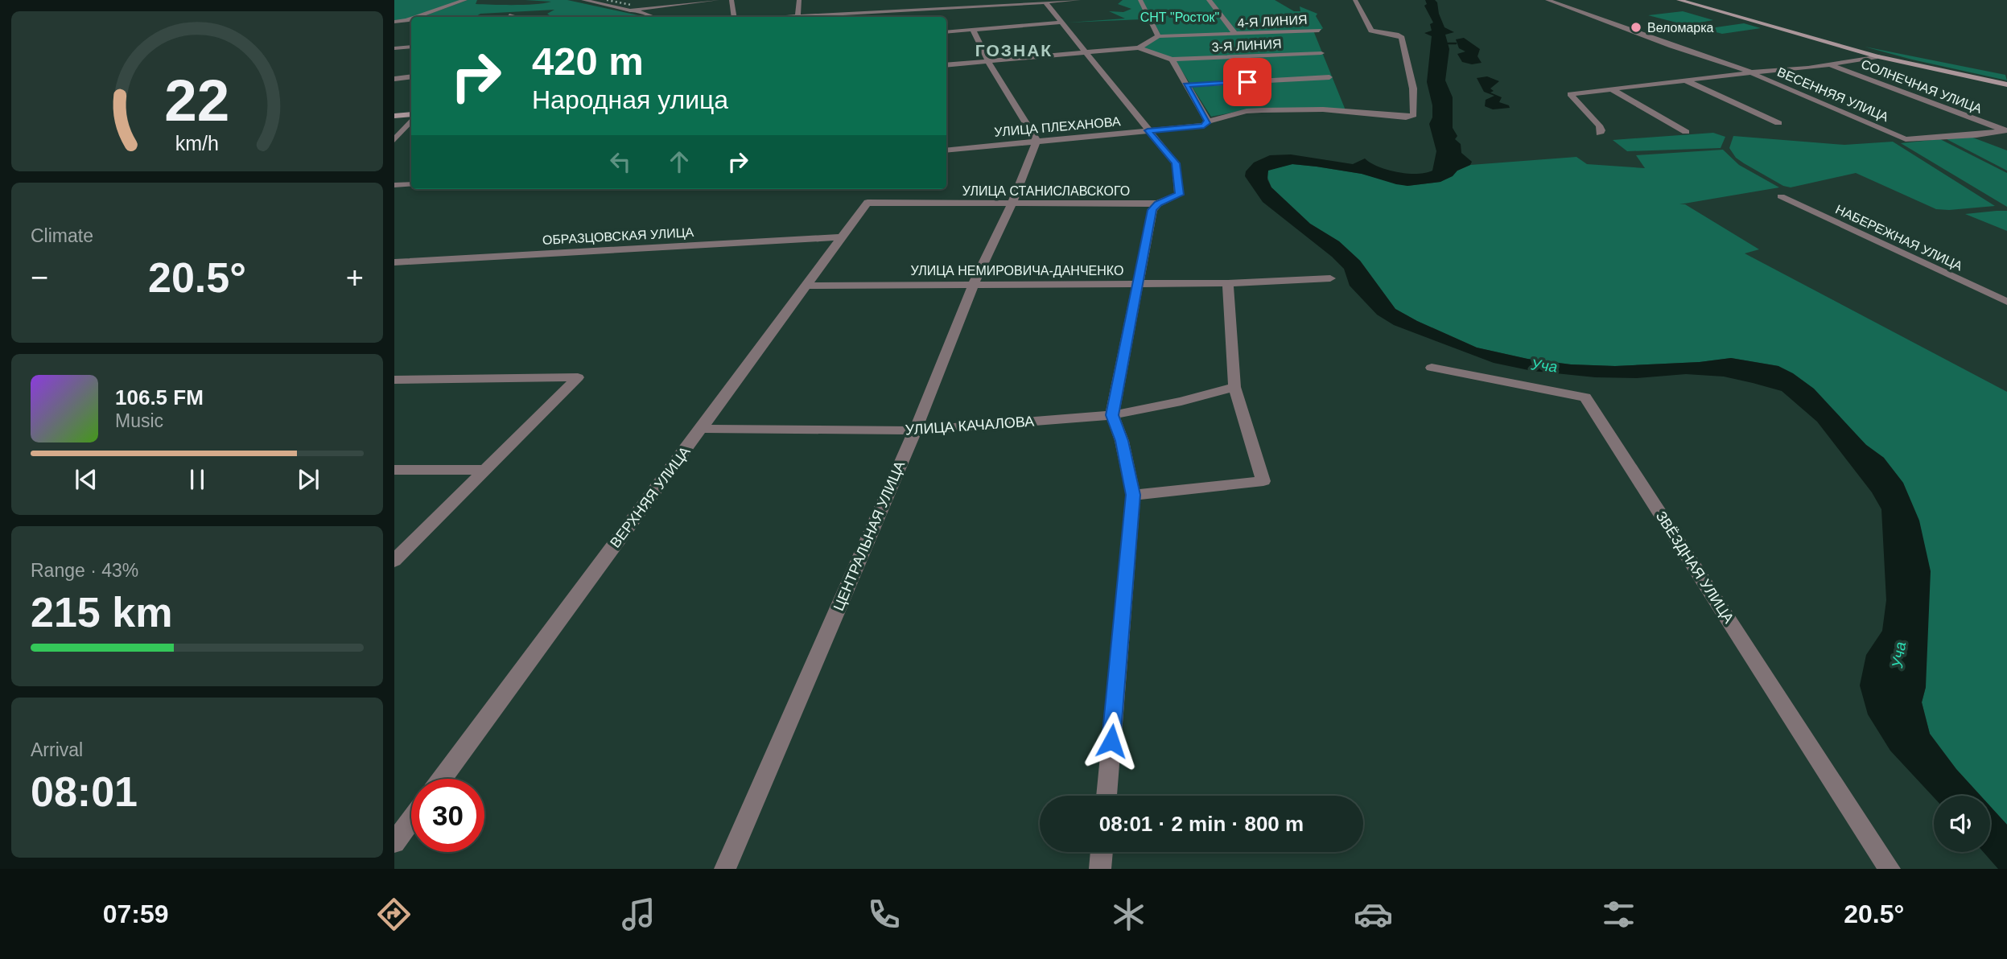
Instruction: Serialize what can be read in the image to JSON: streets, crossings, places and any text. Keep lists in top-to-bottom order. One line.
{"streets":{"street":["4-Я ЛИНИЯ","3-Я ЛИНИЯ","СОЛНЕЧНАЯ УЛИЦА","ВЕСЕННЯЯ УЛИЦА","УЛИЦА ПЛЕХАНОВА","УЛИЦА СТАНИСЛАВСКОГО","ОБРАЗЦОВСКАЯ УЛИЦА","НАБЕРЕЖНАЯ УЛИЦА","УЛИЦА НЕМИРОВИЧА-ДАНЧЕНКО","УЛИЦА КАЧАЛОВА","ВЕРХНЯЯ УЛИЦА","ЦЕНТРАЛЬНАЯ УЛИЦА","ЗВЁЗДНАЯ УЛИЦА"]},"crossings":[["СОЛНЕЧНАЯ УЛИЦА","ВЕСЕННЯЯ УЛИЦА"],["УЛИЦА ПЛЕХАНОВА","ЦЕНТРАЛЬНАЯ УЛИЦА"],["УЛИЦА СТАНИСЛАВСКОГО","ВЕРХНЯЯ УЛИЦА"],["УЛИЦА СТАНИСЛАВСКОГО","ЦЕНТРАЛЬНАЯ УЛИЦА"],["ОБРАЗЦОВСКАЯ УЛИЦА","ВЕРХНЯЯ УЛИЦА"],["УЛИЦА НЕМИРОВИЧА-ДАНЧЕНКО","ВЕРХНЯЯ УЛИЦА"],["УЛИЦА НЕМИРОВИЧА-ДАНЧЕНКО","ЦЕНТРАЛЬНАЯ УЛИЦА"],["УЛИЦА КАЧАЛОВА","ВЕРХНЯЯ УЛИЦА"],["УЛИЦА КАЧАЛОВА","ЦЕНТРАЛЬНАЯ УЛИЦА"]],"districts":["ГОЗНАК"],"water":["Уча"],"parks":["СНТ \"Росток\""],"places":["Веломарка"],"page":{"turn":["420 m","Народная улица"],"tile":["Climate",["Range · 43%","215 km"],["Arrival","08:01"]],"heat":["−","20.5°","+"],"song":["106.5 FM","Music"],"limit":"30","trip":"08:01 · 2 min · 800 m","tabs":["07:59","20.5°"],"gauge":["22","km/h"]}}
